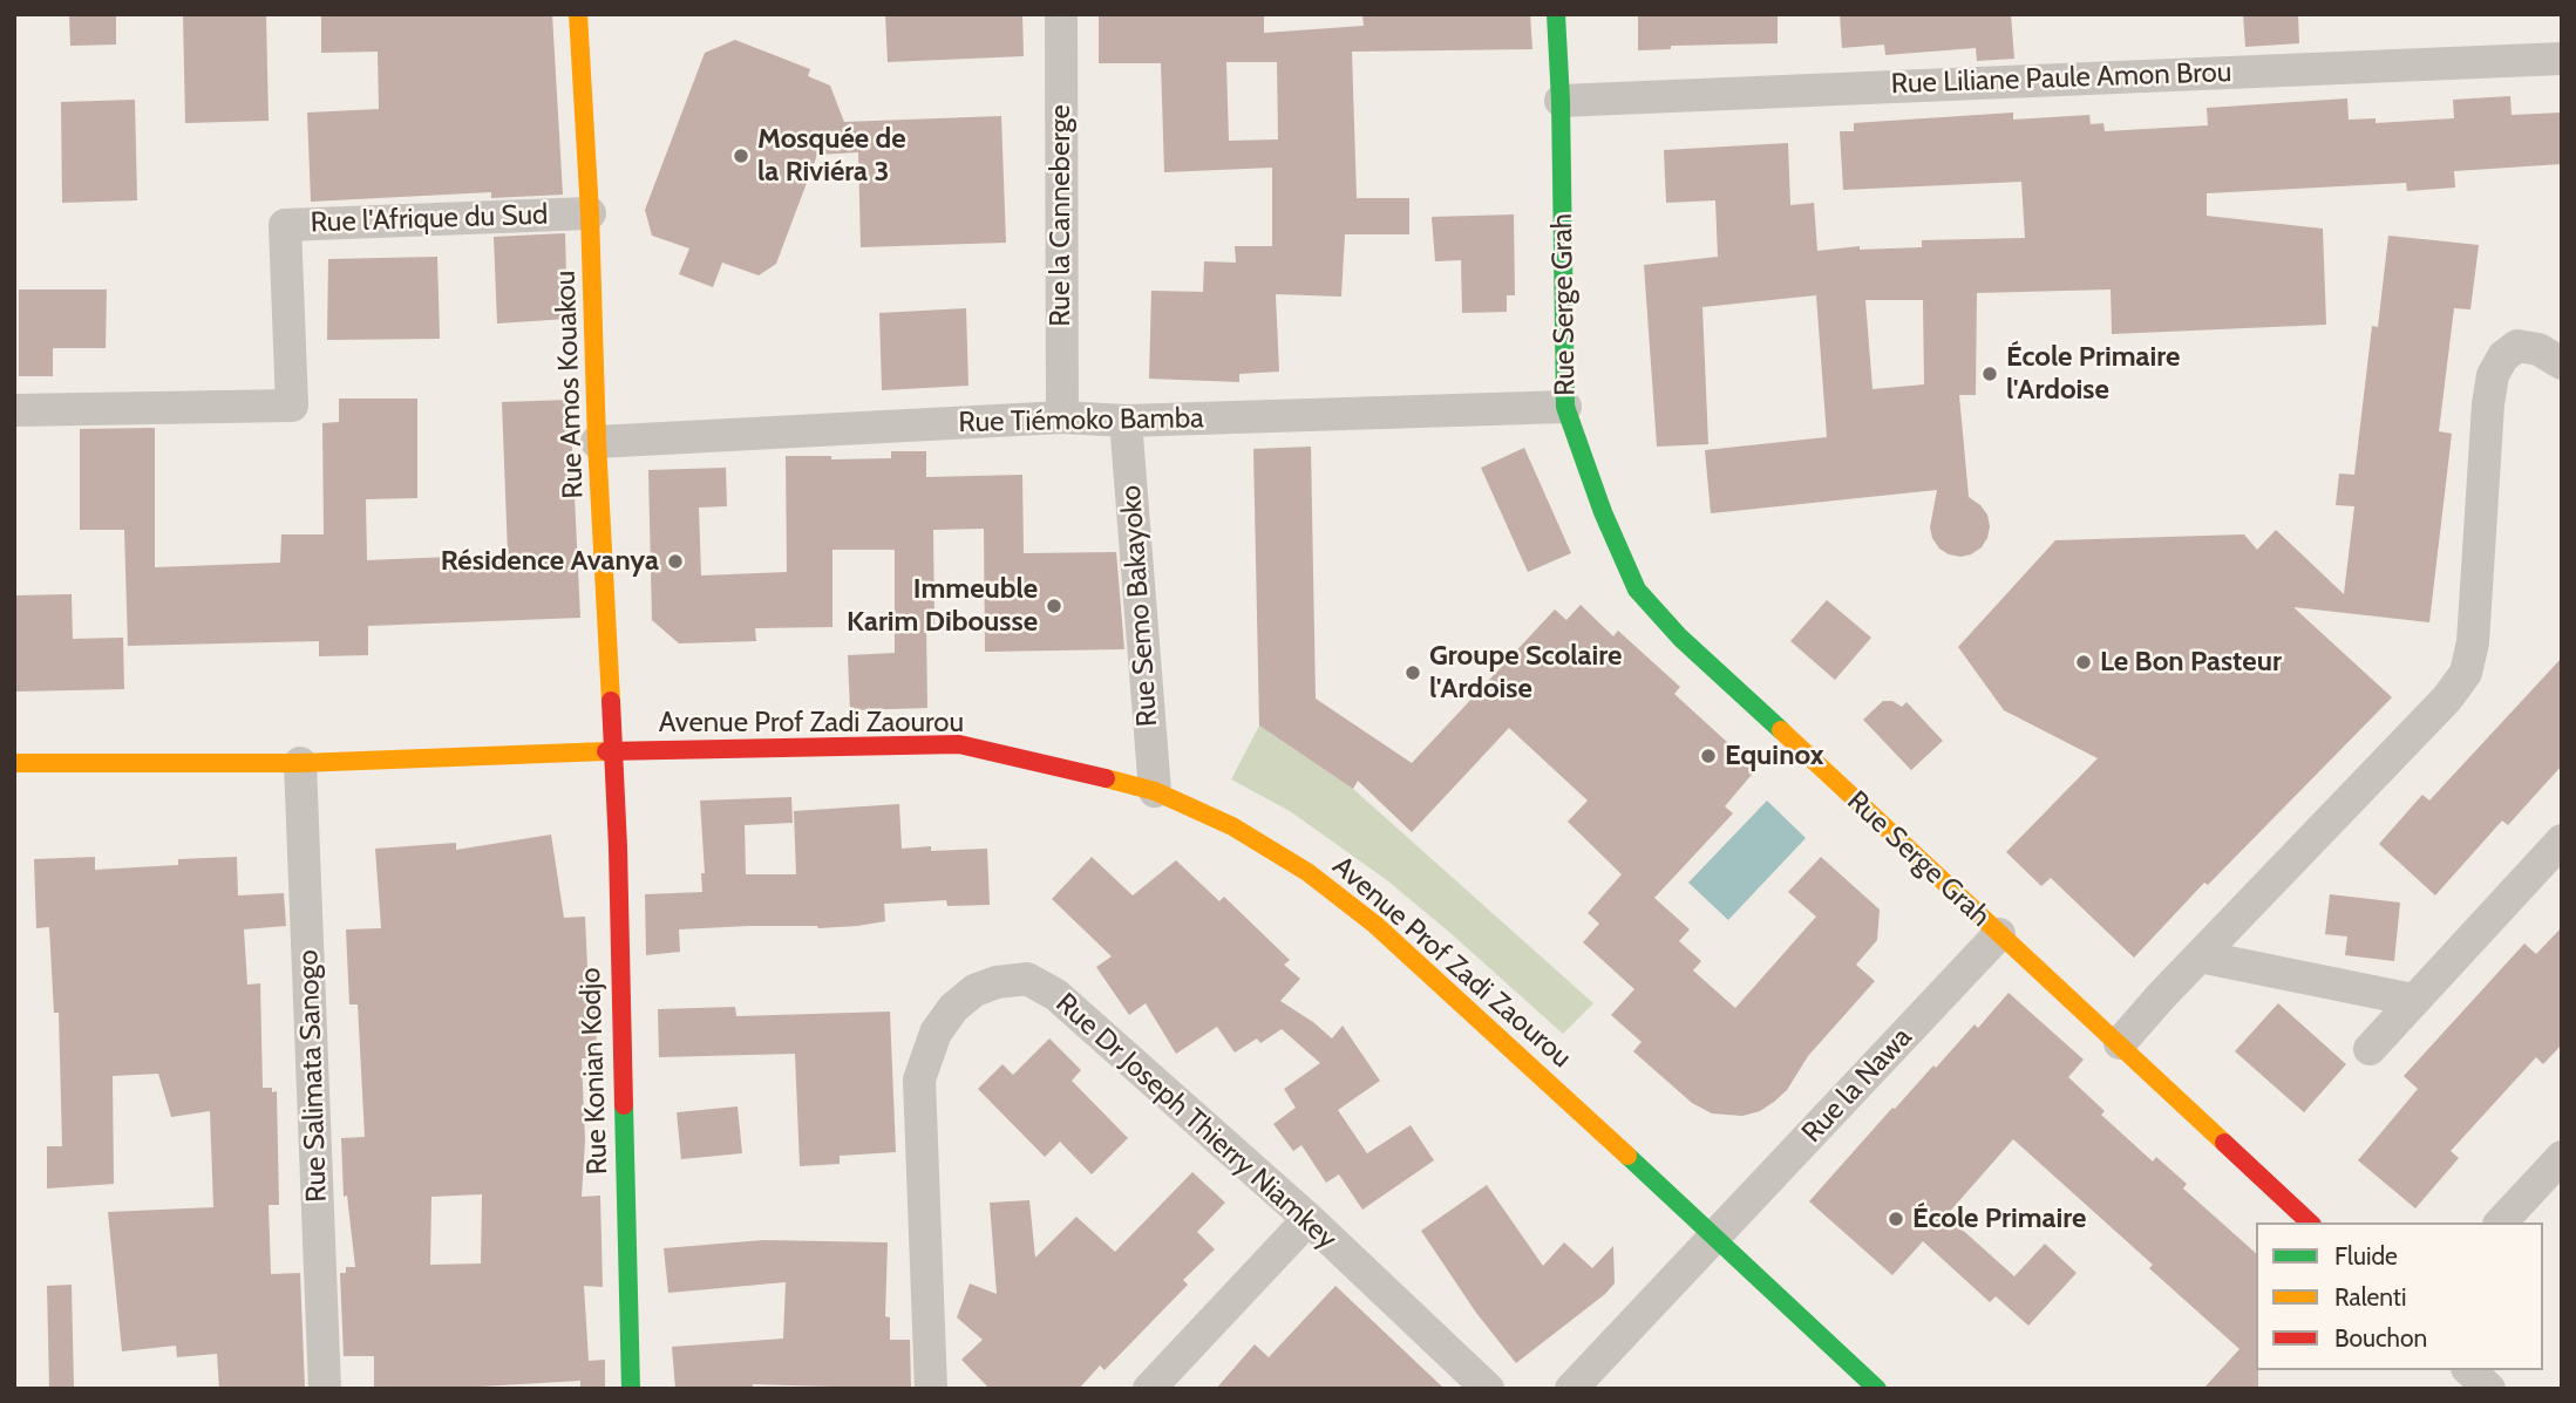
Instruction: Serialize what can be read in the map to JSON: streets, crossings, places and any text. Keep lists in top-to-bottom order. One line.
{"streets":{"street":["Rue Liliane Paule Amon Brou","Rue la Canneberge","Rue l'Afrique du Sud","Rue Serge Grah","Rue Amos Kouakou","Rue Tiémoko Bamba","Rue Semo Bakayoko","Avenue Prof Zadi Zaourou","Rue Konian Kodjo","Rue Salimata Sanogo","Rue la Nawa","Rue Dr Joseph Thierry Niamkey"]},"crossings":[["Rue Liliane Paule Amon Brou","Rue Serge Grah"],["Rue la Canneberge","Rue Tiémoko Bamba"],["Rue l'Afrique du Sud","Rue Amos Kouakou"],["Rue Serge Grah","Rue Tiémoko Bamba"],["Rue Serge Grah","Rue la Nawa"],["Rue Amos Kouakou","Rue Tiémoko Bamba"],["Rue Amos Kouakou","Avenue Prof Zadi Zaourou"],["Rue Amos Kouakou","Rue Konian Kodjo"],["Rue Tiémoko Bamba","Rue Semo Bakayoko"],["Rue Semo Bakayoko","Avenue Prof Zadi Zaourou"],["Avenue Prof Zadi Zaourou","Rue Konian Kodjo"],["Avenue Prof Zadi Zaourou","Rue Salimata Sanogo"],["Avenue Prof Zadi Zaourou","Rue la Nawa"]],"places":["Mosquée de la Riviéra 3","École Primaire l'Ardoise","Résidence Avanya","Immeuble Karim Dibousse","Le Bon Pasteur","Groupe Scolaire l'Ardoise","Equinox","École Primaire"],"legend":["Fluide","Ralenti","Bouchon"]}
